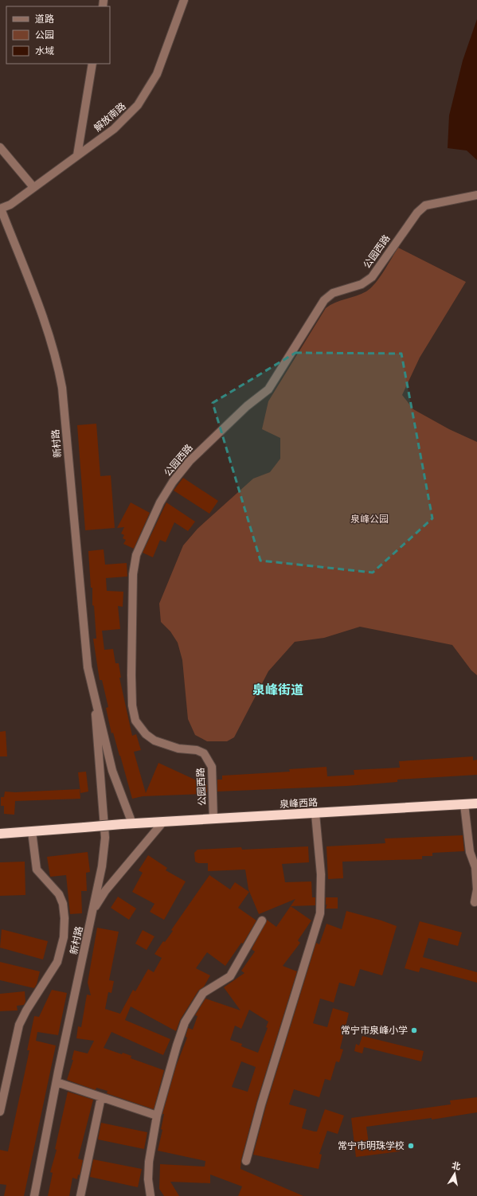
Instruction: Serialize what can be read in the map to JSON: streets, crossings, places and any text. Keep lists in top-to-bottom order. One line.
{"streets":{"highway":["泉峰西路"],"street":["解放南路","公园西路","新村路"]},"crossings":[["解放南路","新村路"],["公园西路","泉峰西路"],["新村路","泉峰西路"]],"districts":["泉峰街道"],"parks":["泉峰公园"],"places":["常宁市泉峰小学","常宁市明珠学校"],"legend":["道路","公园","水域"],"north":"top"}
